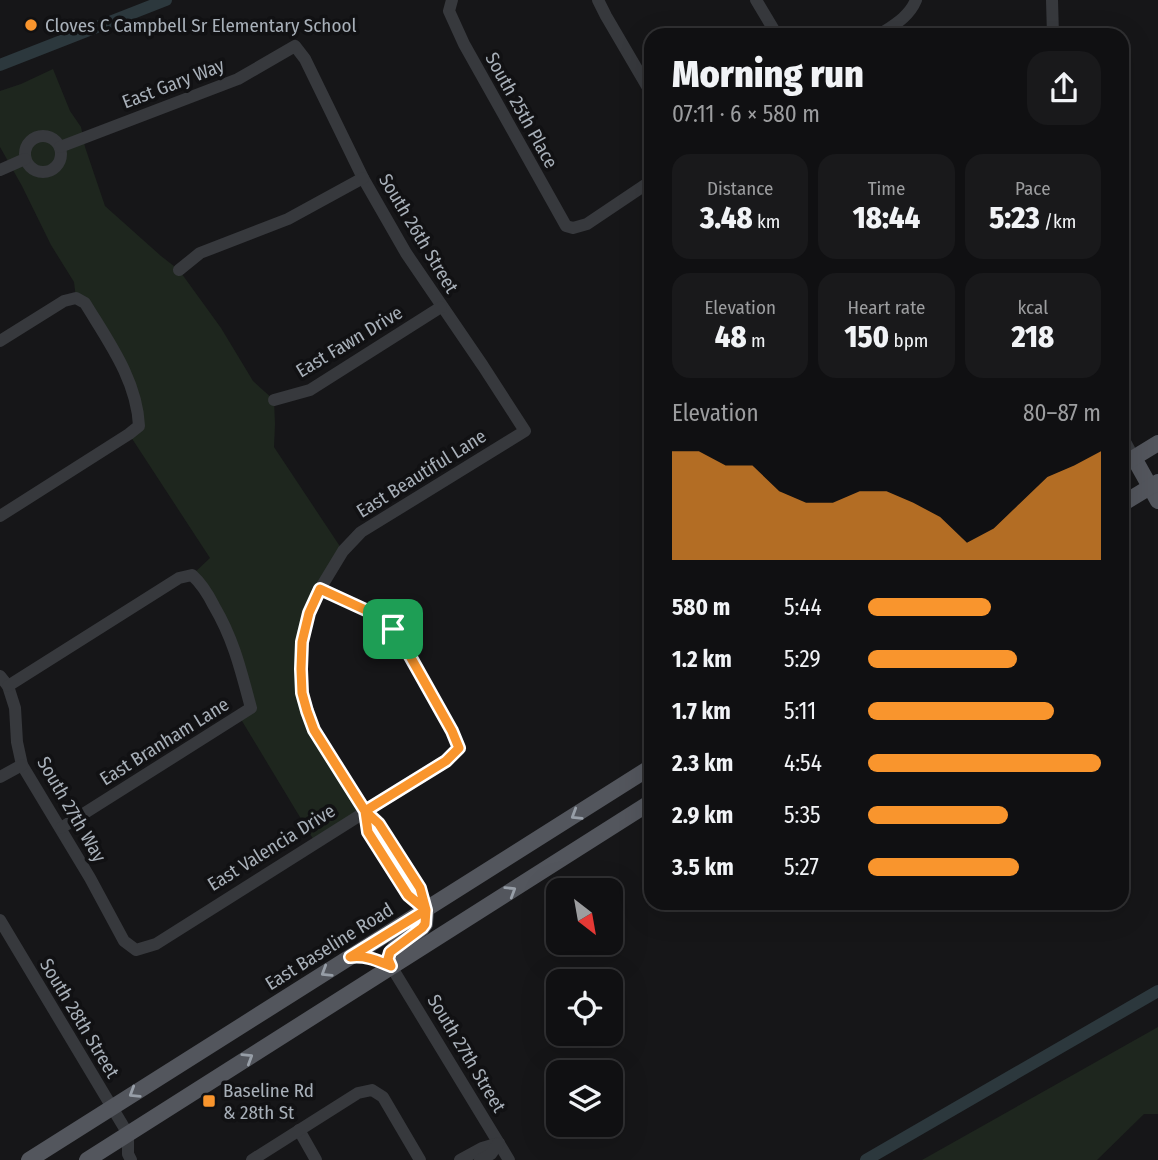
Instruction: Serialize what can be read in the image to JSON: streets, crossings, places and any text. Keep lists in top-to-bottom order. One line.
{"streets":{"main road":["East Baseline Road"],"street":["East Gary Way","South 25th Place","South 26th Street","East Fawn Drive","East Beautiful Lane","East Branham Lane","South 27th Way","East Valencia Drive","South 28th Street","South 27th Street"]},"crossings":[["East Gary Way","South 26th Street"],["South 26th Street","East Fawn Drive"],["South 26th Street","East Beautiful Lane"],["East Beautiful Lane","East Valencia Drive"],["East Branham Lane","South 27th Way"],["South 27th Way","East Valencia Drive"],["East Baseline Road","South 28th Street"]],"places":{"other":["Cloves C Campbell Sr Elementary School"],"transit":["Baseline Rd & 28th St"]},"north":"bottom right","page":{"heading":["Morning run","07:11 · 6 × 580 m"],"stats":[["Distance","3.48 km"],["Time","18:44"],["Pace","5:23 /km"],["Elevation","48 m"],["Heart rate","150 bpm"],["kcal","218"]],"chart":["Elevation","80–87 m"],"list":[{"name":"580 m","note":"5:44"},{"name":"1.2 km","note":"5:29"},{"name":"1.7 km","note":"5:11"},{"name":"2.3 km","note":"4:54"},{"name":"2.9 km","note":"5:35"},{"name":"3.5 km","note":"5:27"}]}}
